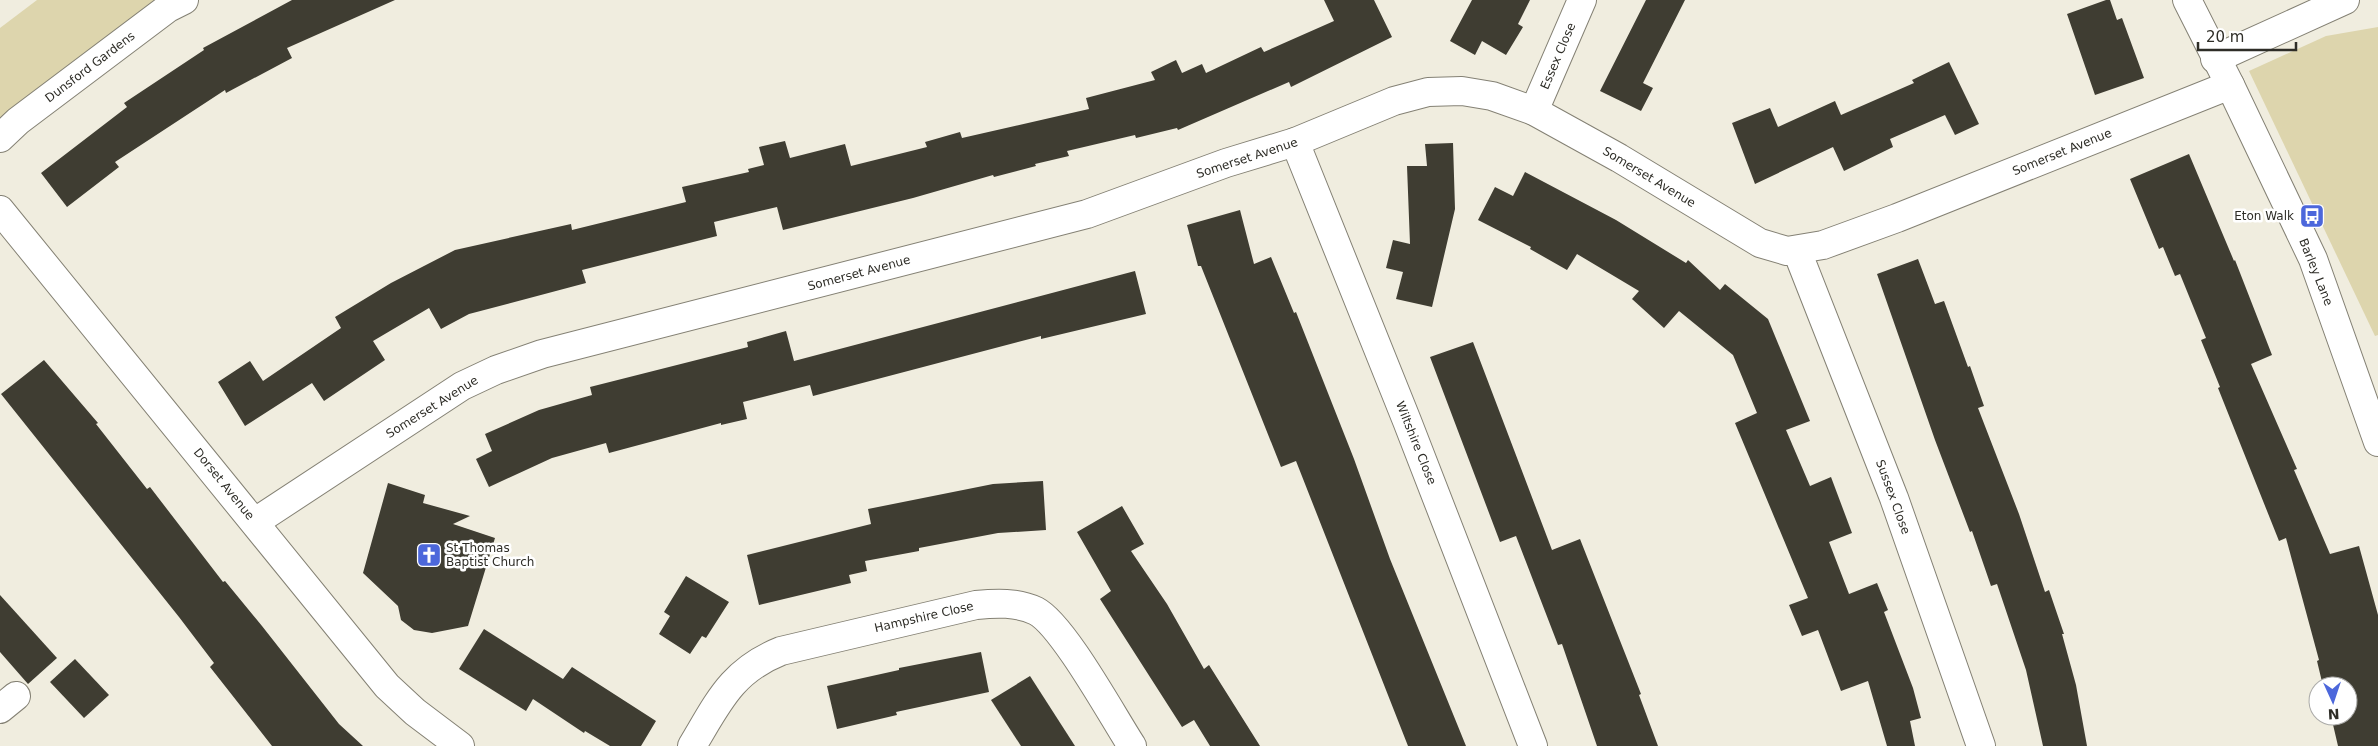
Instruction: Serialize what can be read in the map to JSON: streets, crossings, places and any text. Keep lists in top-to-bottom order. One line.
{"streets":{"street":["Essex Close","Dunsford Gardens","Somerset Avenue","Barley Lane","Wiltshire Close","Dorset Avenue","Sussex Close","Hampshire Close"]},"crossings":[["Essex Close","Somerset Avenue"],["Somerset Avenue","Barley Lane"],["Somerset Avenue","Wiltshire Close"],["Somerset Avenue","Dorset Avenue"],["Somerset Avenue","Sussex Close"]],"places":{"bus stop":["Eton Walk"],"church":["St Thomas Baptist Church"]},"scale_bar":"20 m","north":"bottom"}
